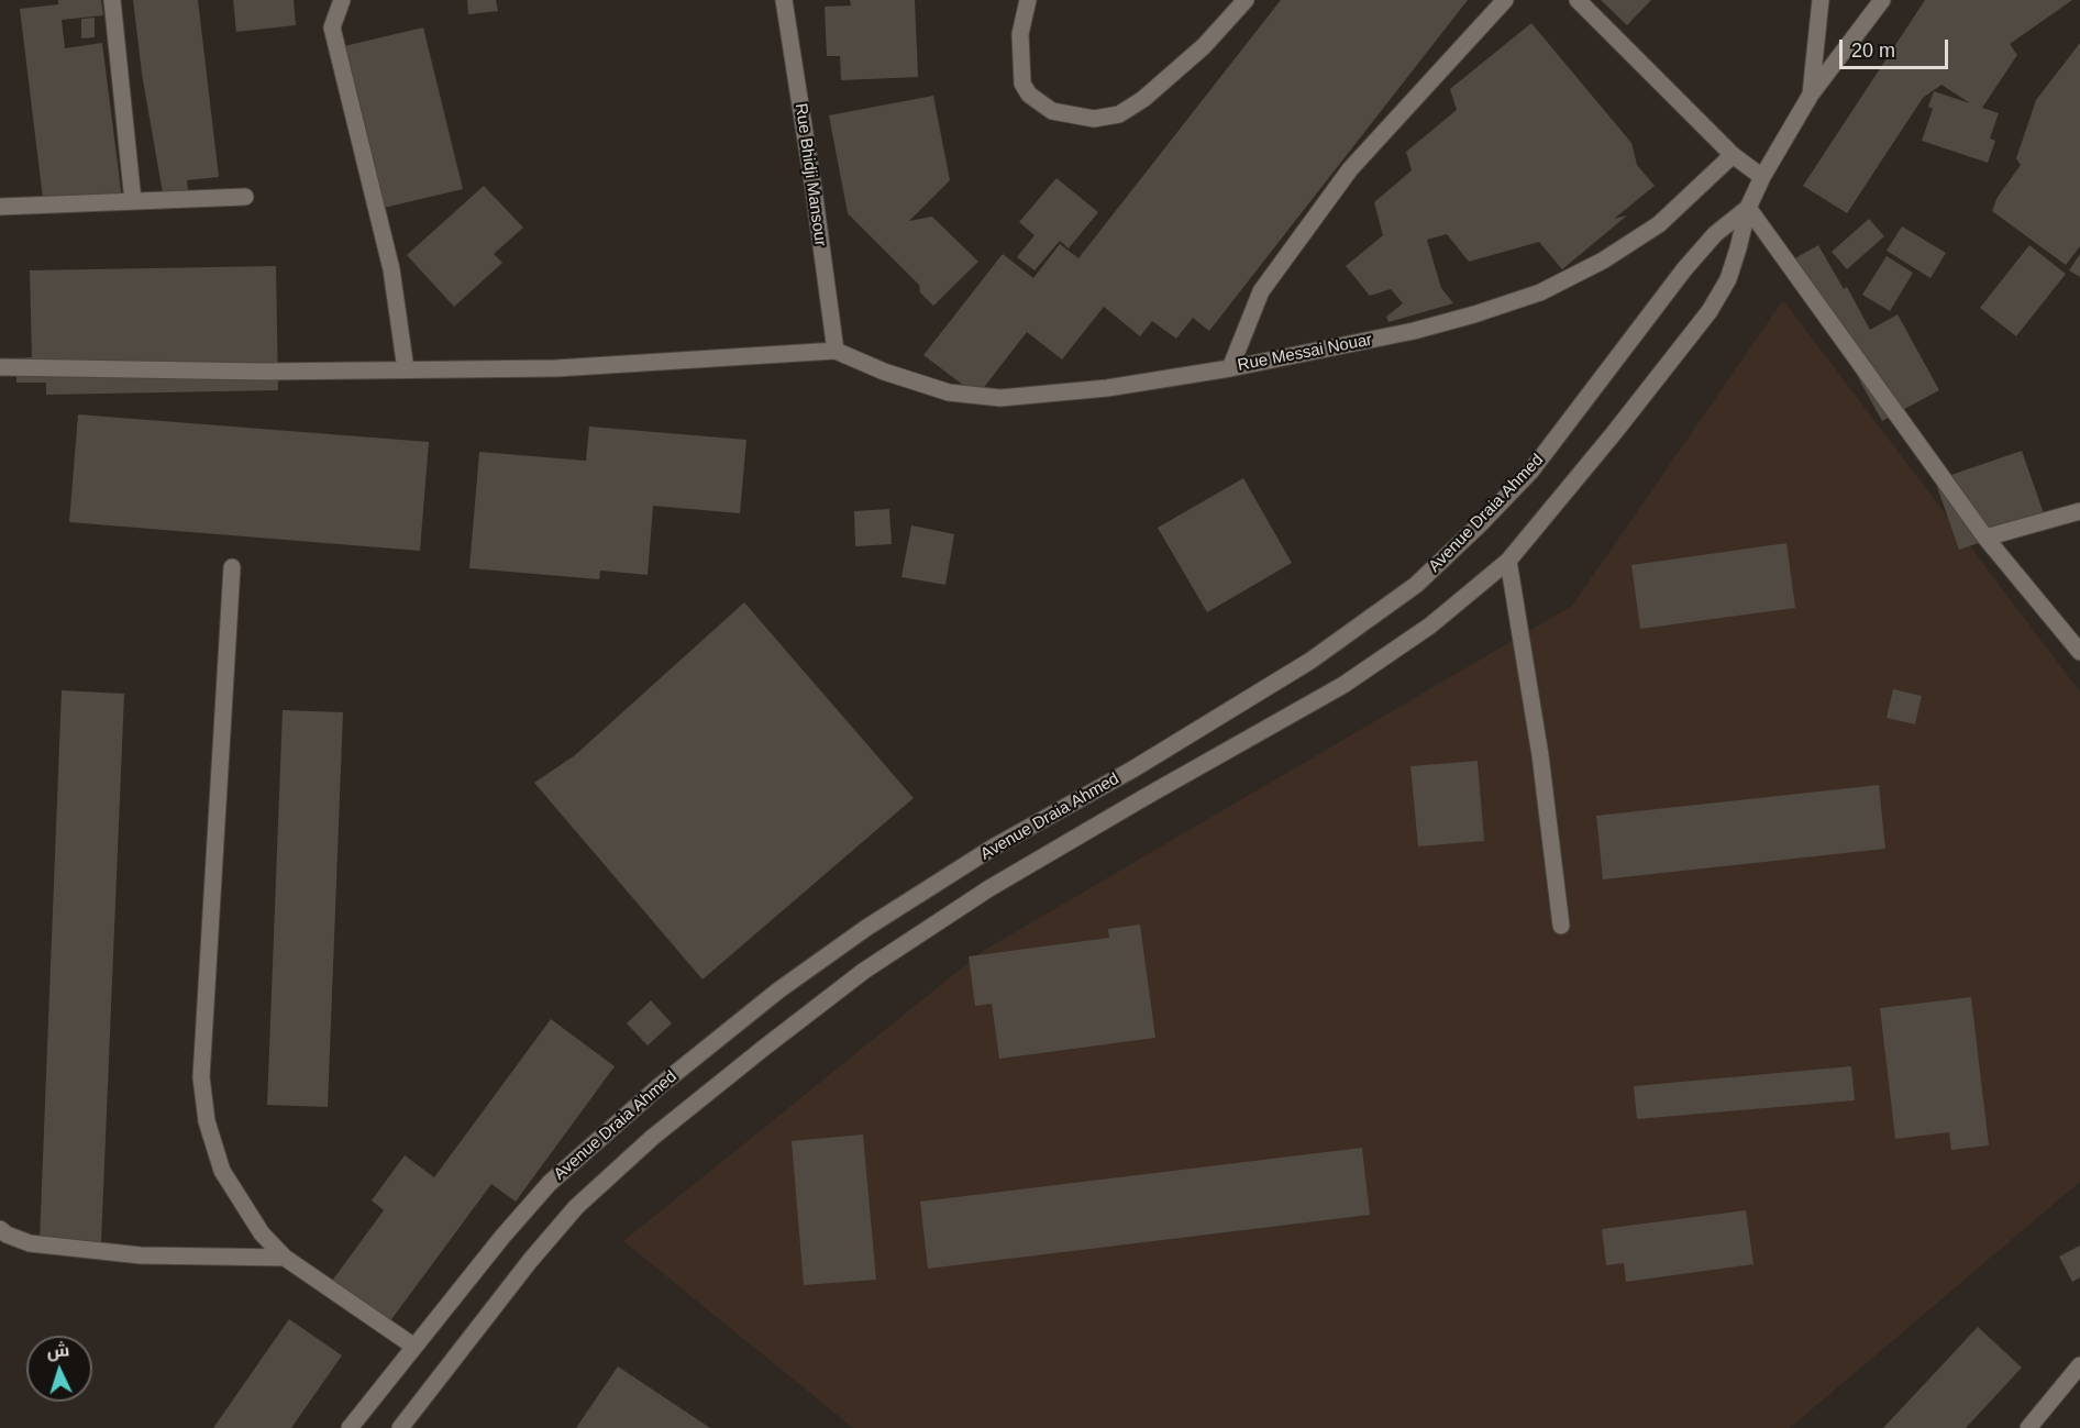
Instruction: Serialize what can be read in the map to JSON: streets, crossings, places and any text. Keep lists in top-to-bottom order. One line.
{"streets":{"street":["Rue Bhidji Mansour","Rue Messai Nouar","Avenue Draia Ahmed"]},"crossings":[["Rue Bhidji Mansour","Rue Messai Nouar"]],"scale_bar":"20 m","north":"top"}
